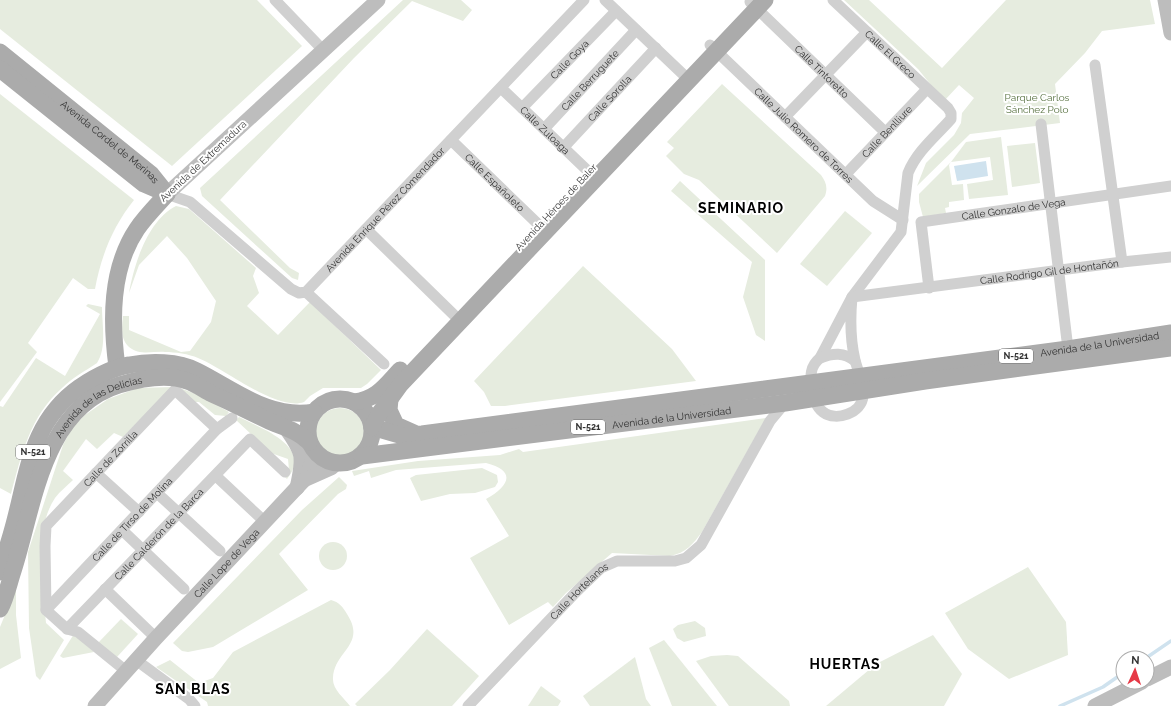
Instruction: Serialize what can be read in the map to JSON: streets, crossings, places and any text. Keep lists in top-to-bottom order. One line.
{"streets":{"main road":["Avenida Cordel de Merinas","Avenida de Extremadura","Avenida Héroes de Baler","Avenida de la Universidad","N-521","Avenida de las Delicias"],"street":["Calle El Greco","Calle Goya","Calle Tintoretto","Calle Berruguete","Calle Sorolla","Calle Zuloaga","Calle Benlliure","Calle Julio Romero de Torres","Calle Españoleto","Avenida Enrique Pérez Comendador","Calle Gonzalo de Vega","Calle Rodrigo Gil de Hontañón","Calle de Zorrilla","Calle de Tirso de Molina","Calle Calderón de la Barca","Calle Lope de Vega","Calle Hortelanos"]},"crossings":[["Calle El Greco","Calle Benlliure"],["Calle El Greco","Calle Julio Romero de Torres"],["Calle Goya","Calle Zuloaga"],["Calle Tintoretto","Calle Benlliure"],["Calle Tintoretto","Avenida Héroes de Baler"],["Calle Berruguete","Calle Zuloaga"],["Calle Sorolla","Calle Zuloaga"],["Calle Zuloaga","Avenida Héroes de Baler"],["Calle Zuloaga","Avenida Enrique Pérez Comendador"],["Calle Benlliure","Calle Julio Romero de Torres"],["Calle Julio Romero de Torres","Avenida Héroes de Baler"],["Avenida Cordel de Merinas","Avenida de Extremadura"],["Avenida de Extremadura","Avenida de las Delicias"],["Calle Españoleto","Avenida Héroes de Baler"],["Calle Españoleto","Avenida Enrique Pérez Comendador"],["Avenida Héroes de Baler","Avenida de la Universidad"],["Avenida Héroes de Baler","Avenida de las Delicias"],["Avenida Héroes de Baler","Calle Lope de Vega"],["Calle Gonzalo de Vega","Calle Rodrigo Gil de Hontañón"],["Avenida de la Universidad","Avenida de las Delicias"],["Avenida de la Universidad","Calle Lope de Vega"],["Avenida de la Universidad","Calle Hortelanos"],["Avenida de las Delicias","Calle de Zorrilla"],["Avenida de las Delicias","Calle Lope de Vega"],["Calle de Zorrilla","Calle de Tirso de Molina"]],"districts":["SEMINARIO","HUERTAS","SAN BLAS"],"parks":["Parque Carlos Sánchez Polo"],"north":"top"}
